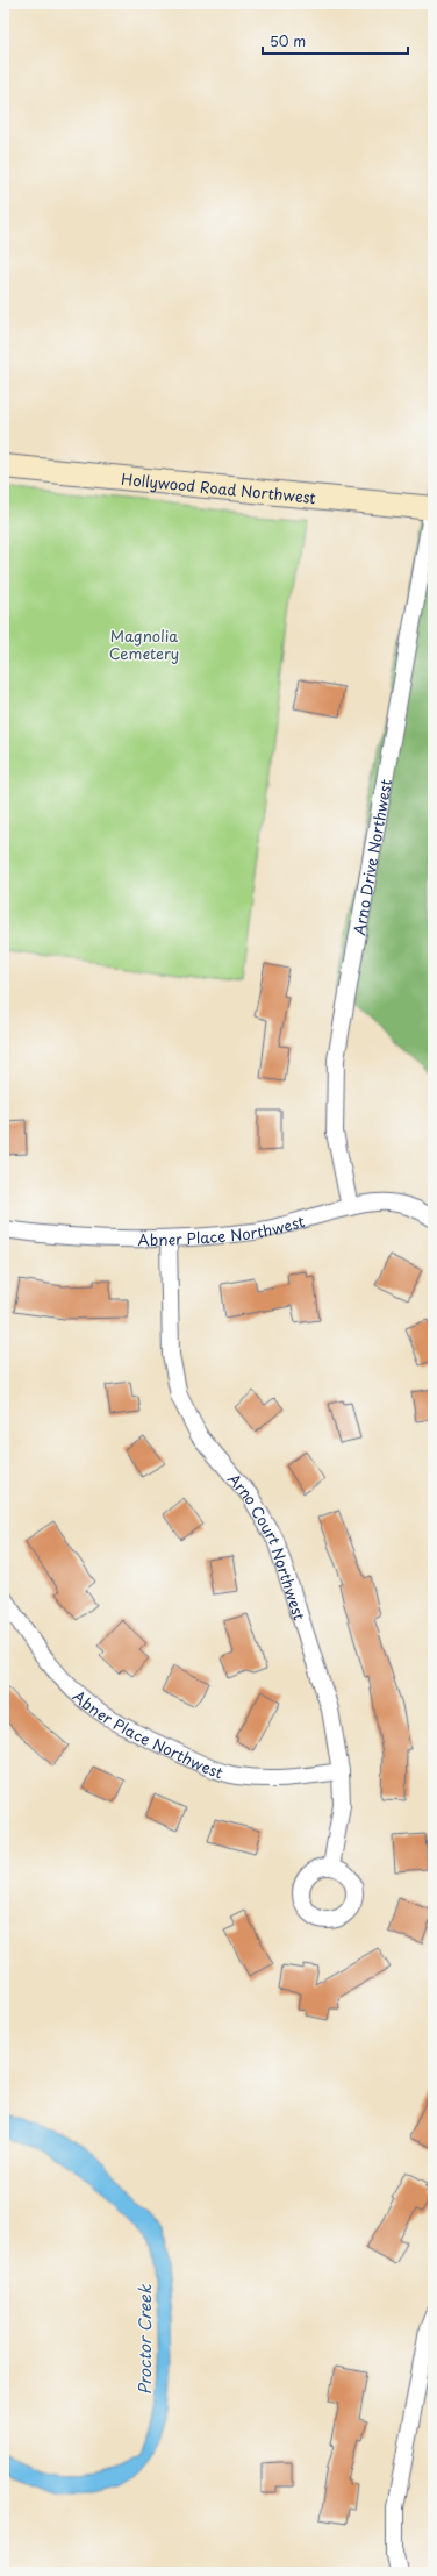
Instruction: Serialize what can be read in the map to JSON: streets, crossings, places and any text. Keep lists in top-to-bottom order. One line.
{"streets":{"street":["Hollywood Road Northwest","Arno Drive Northwest","Abner Place Northwest","Arno Court Northwest"]},"crossings":[["Hollywood Road Northwest","Arno Drive Northwest"],["Arno Drive Northwest","Abner Place Northwest"],["Abner Place Northwest","Arno Court Northwest"]],"water":["Proctor Creek"],"parks":["Magnolia Cemetery"],"scale_bar":"50 m"}
